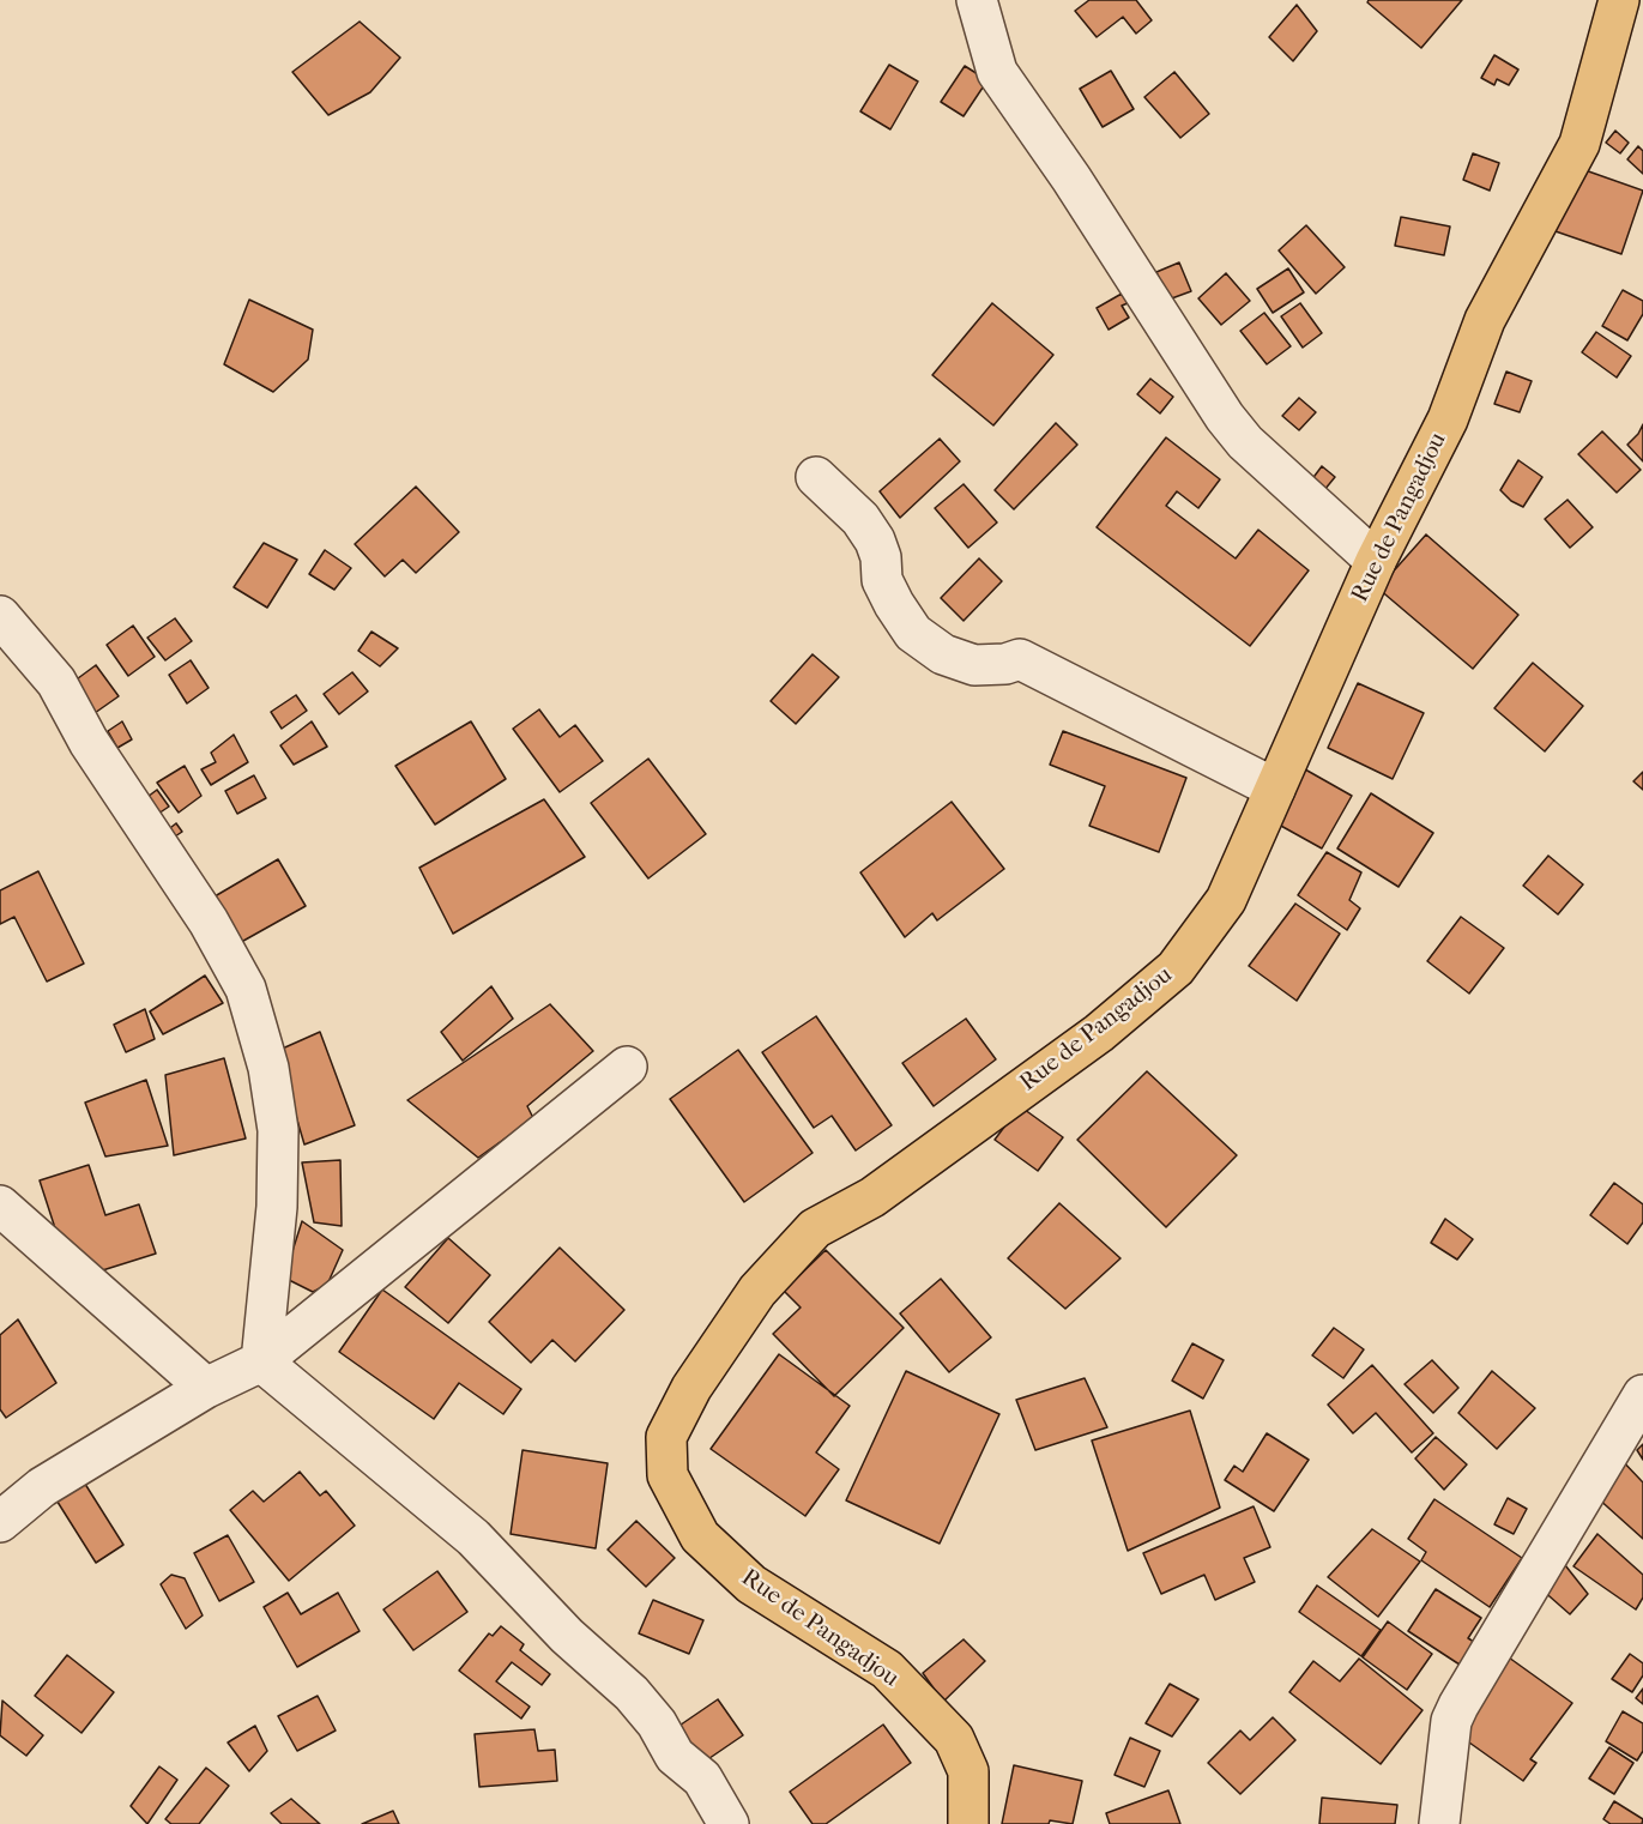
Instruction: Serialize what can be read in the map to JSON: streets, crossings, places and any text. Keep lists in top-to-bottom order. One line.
{"streets":{"main road":["Rue de Pangadjou"]}}
